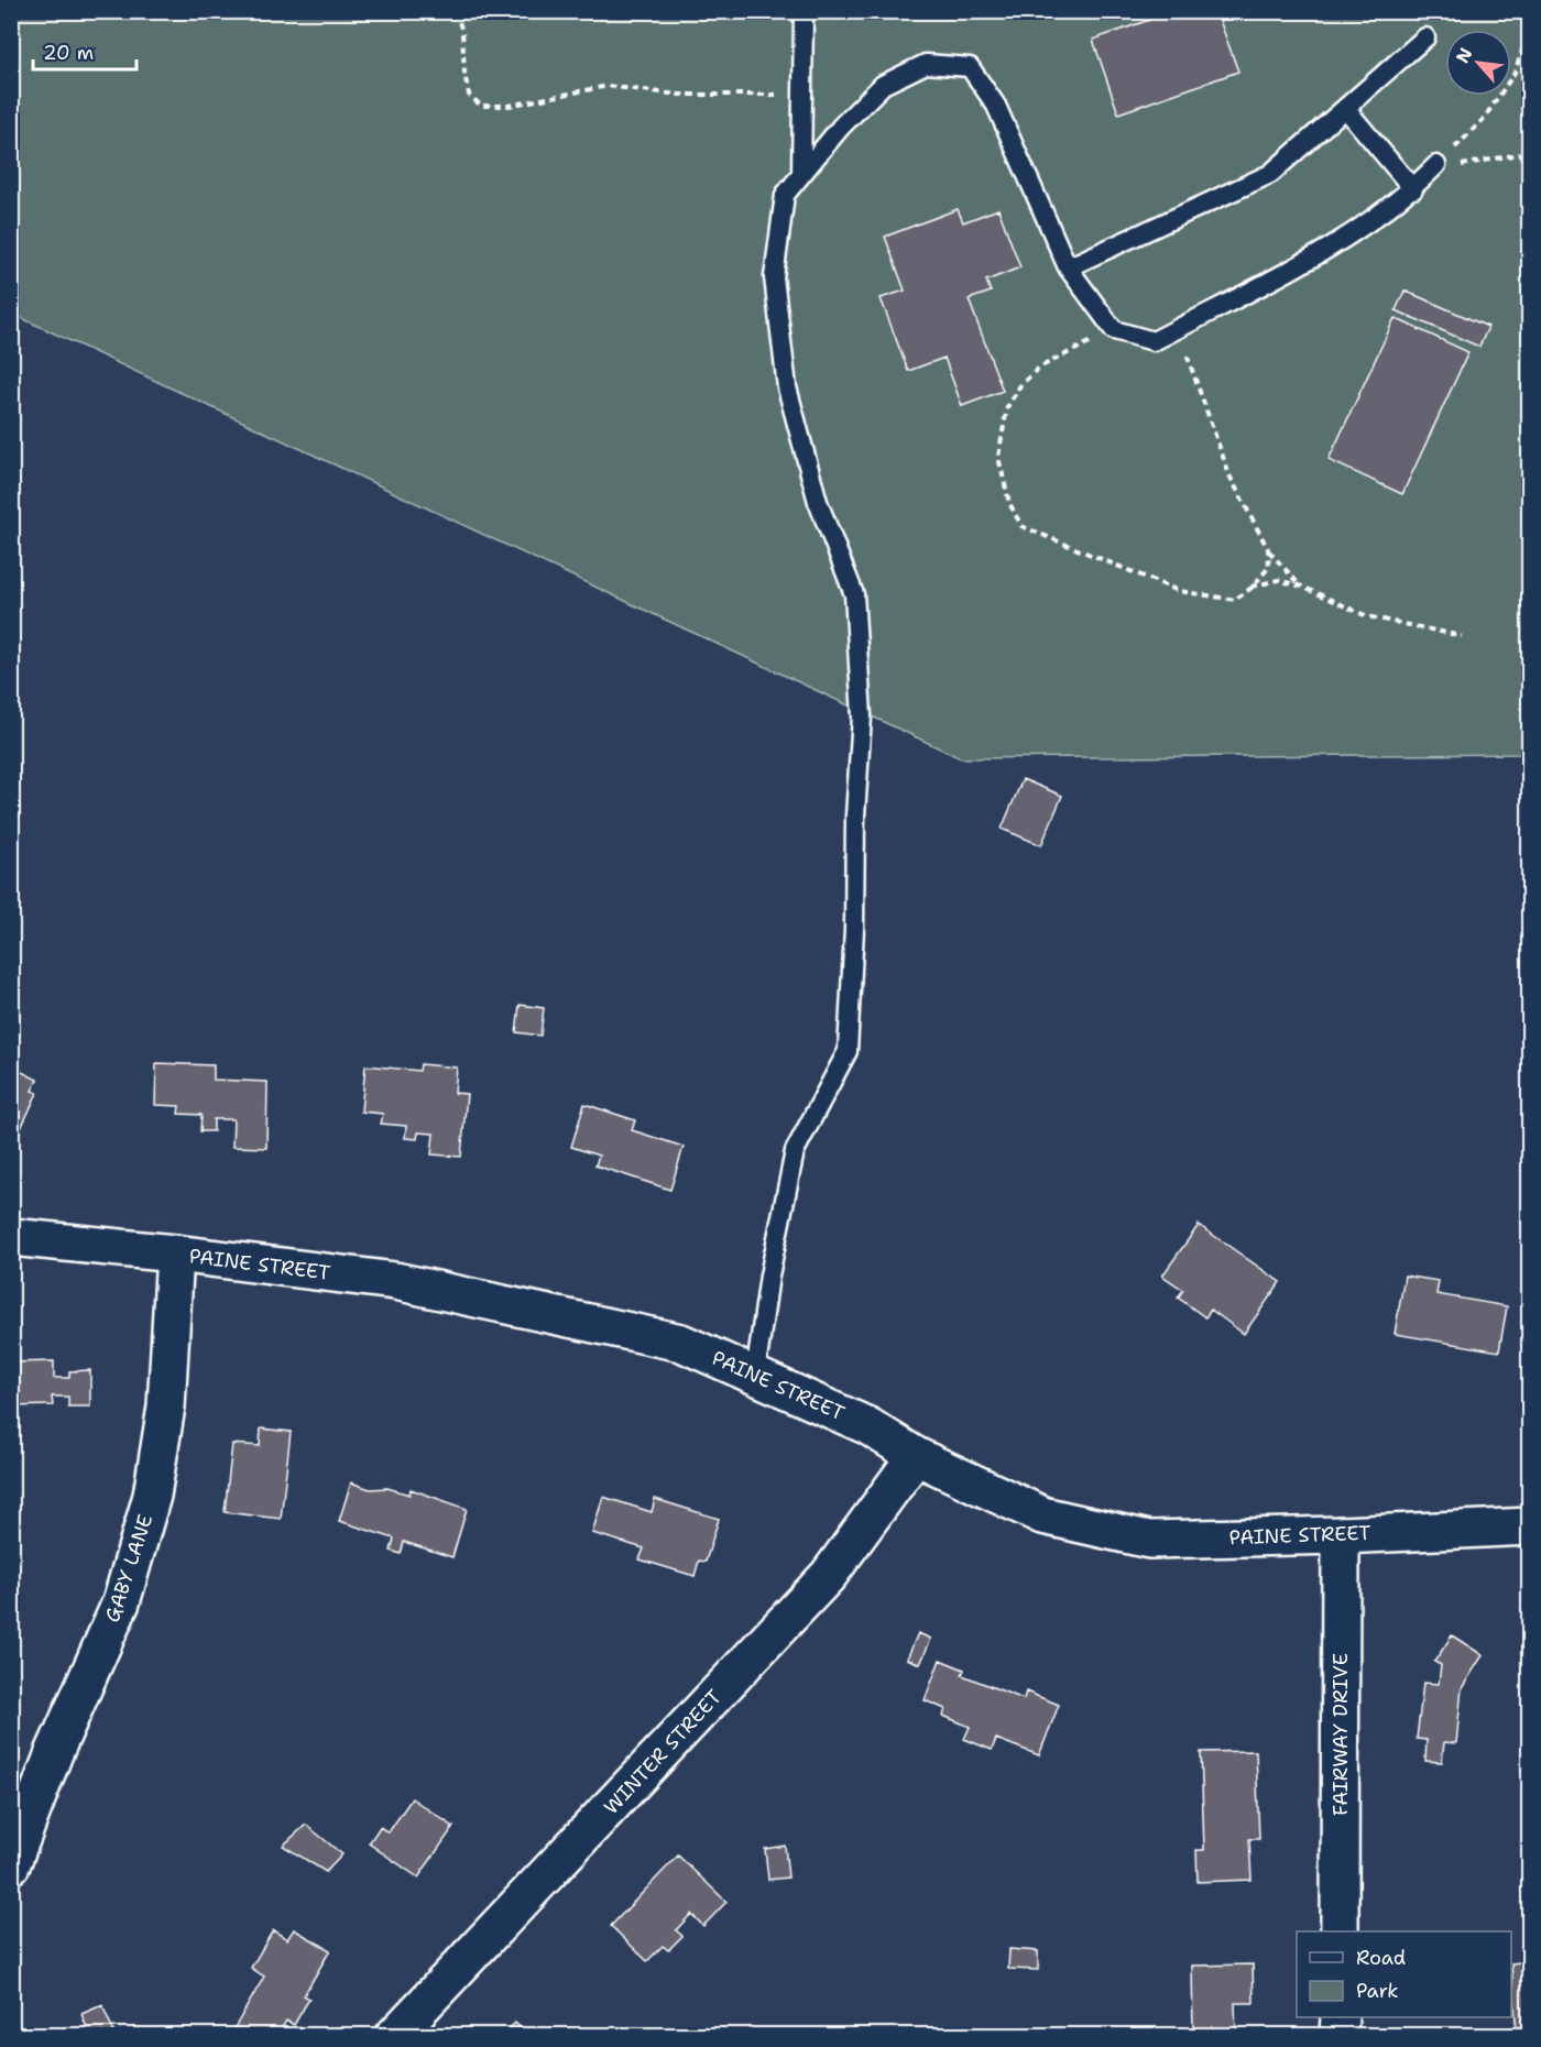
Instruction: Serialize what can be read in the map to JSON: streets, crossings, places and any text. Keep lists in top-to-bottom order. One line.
{"streets":{"street":["PAINE STREET","GABY LANE","FAIRWAY DRIVE","WINTER STREET"]},"crossings":[["PAINE STREET","GABY LANE"],["PAINE STREET","FAIRWAY DRIVE"],["PAINE STREET","WINTER STREET"]],"legend":["Road","Park"],"scale_bar":"20 m","north":"top left"}
